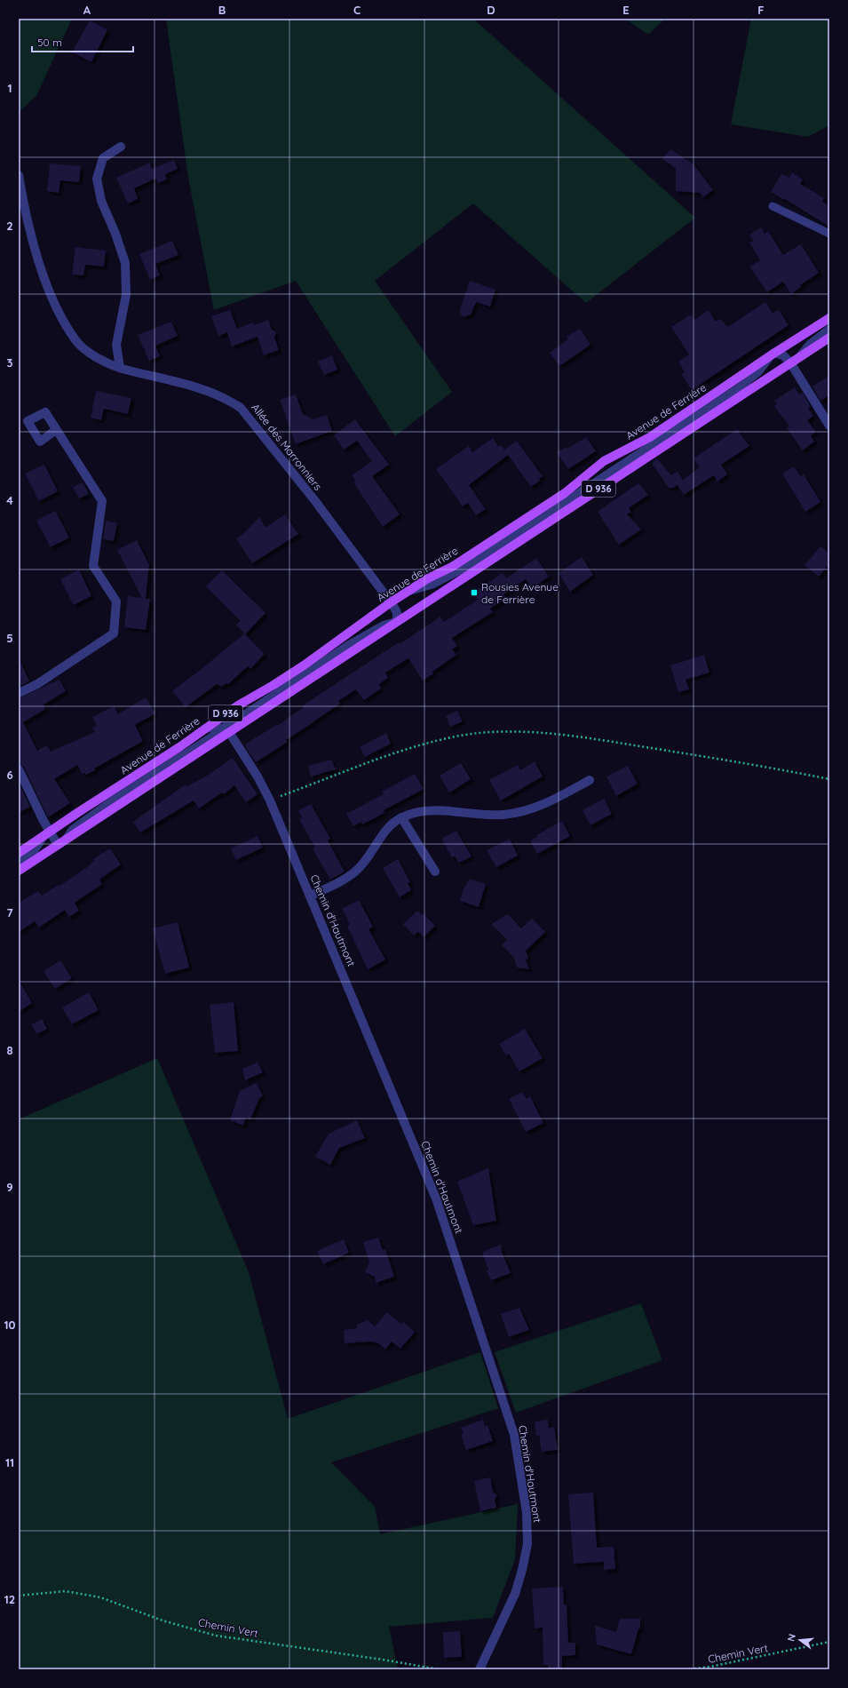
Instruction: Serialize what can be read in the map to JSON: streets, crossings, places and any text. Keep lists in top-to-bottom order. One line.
{"streets":{"main road":["Avenue de Ferrière","D 936"],"street":["Allée des Marronniers","Chemin d'Hautmont"],"path":["Chemin Vert"]},"crossings":[["Avenue de Ferrière","Allée des Marronniers"],["D 936","Chemin d'Hautmont"]],"places":{"transit":["Rousies Avenue de Ferrière"]},"scale_bar":"50 m","north":"left","grid":{"columns":["A","B","C","D","E","F"],"rows":["1","2","3","4","5","6","7","8","9","10","11","12"]}}
